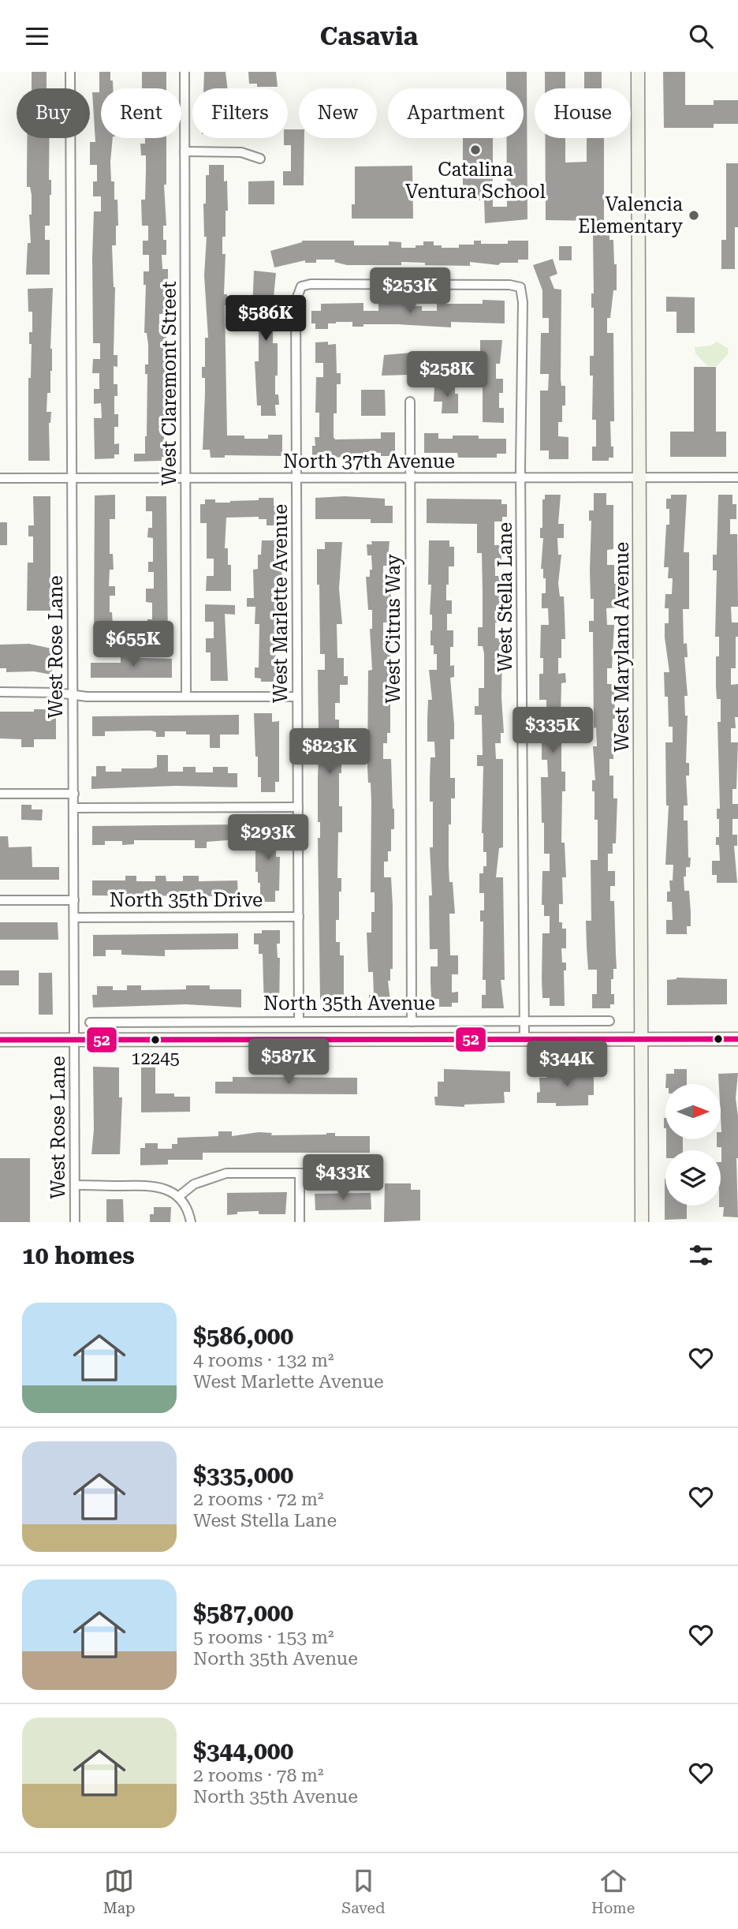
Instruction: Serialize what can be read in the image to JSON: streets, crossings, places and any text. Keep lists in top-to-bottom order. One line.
{"streets":{"street":["West Claremont Street","North 37th Avenue","West Stella Lane","West Marlette Avenue","West Citrus Way","West Rose Lane","West Maryland Avenue","North 35th Drive","North 35th Avenue"]},"crossings":[["West Claremont Street","North 37th Avenue"],["North 37th Avenue","West Stella Lane"],["North 37th Avenue","West Marlette Avenue"],["North 37th Avenue","West Citrus Way"],["North 37th Avenue","West Rose Lane"],["North 37th Avenue","West Maryland Avenue"],["West Stella Lane","West Marlette Avenue"],["West Stella Lane","North 35th Avenue"],["West Marlette Avenue","North 35th Drive"],["West Marlette Avenue","North 35th Avenue"],["West Citrus Way","North 35th Avenue"],["West Rose Lane","North 35th Drive"],["West Rose Lane","North 35th Avenue"],["West Maryland Avenue","North 35th Avenue"]],"places":["Catalina Ventura School","Valencia Elementary","12245"],"lines":["transit line 52"],"north":"right","page":{"header":"Casavia","chip":["Buy","Rent","Filters","New","Apartment","House"],"price":["$253K","$586K","$258K","$655K","$335K","$823K","$293K","$587K","$344K","$433K"],"heading":"10 homes","list":[{"name":"$586,000","note":"4 rooms · 132 m² · West Marlette Avenue"},{"name":"$335,000","note":"2 rooms · 72 m² · West Stella Lane"},{"name":"$587,000","note":"5 rooms · 153 m² · North 35th Avenue"},{"name":"$344,000","note":"2 rooms · 78 m² · North 35th Avenue"}],"tabs":["Map","Saved","Home"]}}
